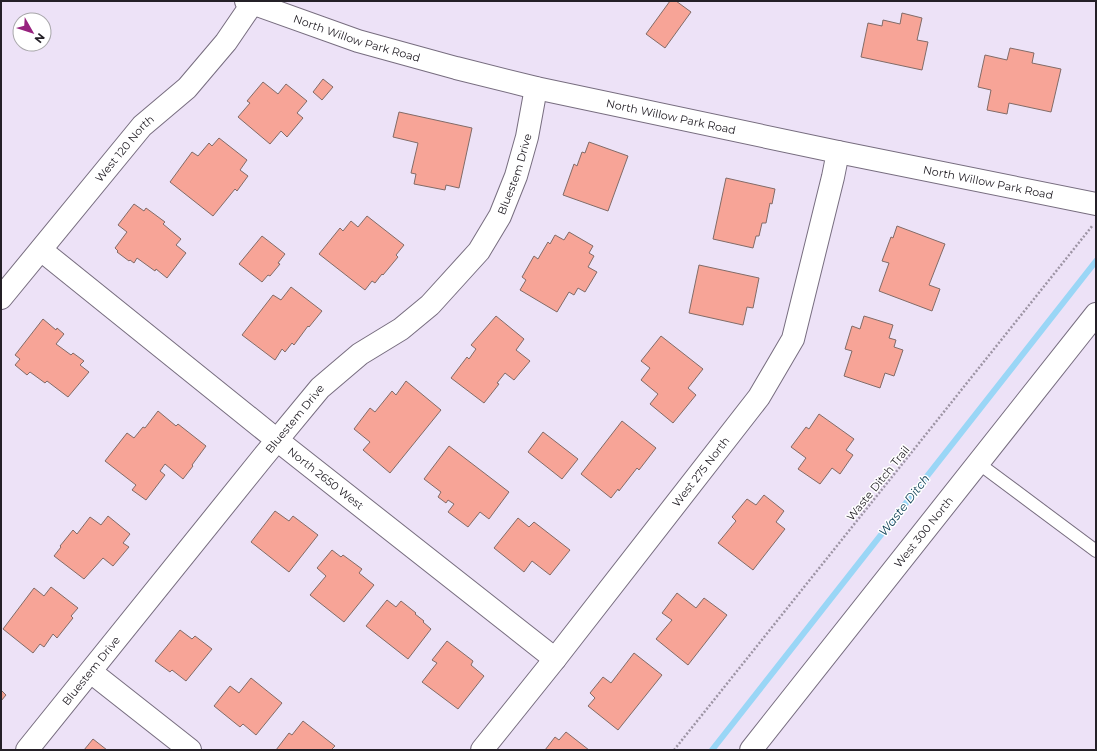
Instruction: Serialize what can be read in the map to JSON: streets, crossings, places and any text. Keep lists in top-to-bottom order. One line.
{"streets":{"street":["North Willow Park Road","West 120 North","Bluestem Drive","West 275 North","North 2650 West","West 300 North"],"path":["Waste Ditch Trail"]},"crossings":[["North Willow Park Road","West 120 North"],["North Willow Park Road","Bluestem Drive"],["North Willow Park Road","West 275 North"],["North Willow Park Road","Waste Ditch Trail"],["West 120 North","North 2650 West"],["Bluestem Drive","North 2650 West"],["West 275 North","North 2650 West"]],"water":["Waste Ditch"],"north":"bottom right"}
